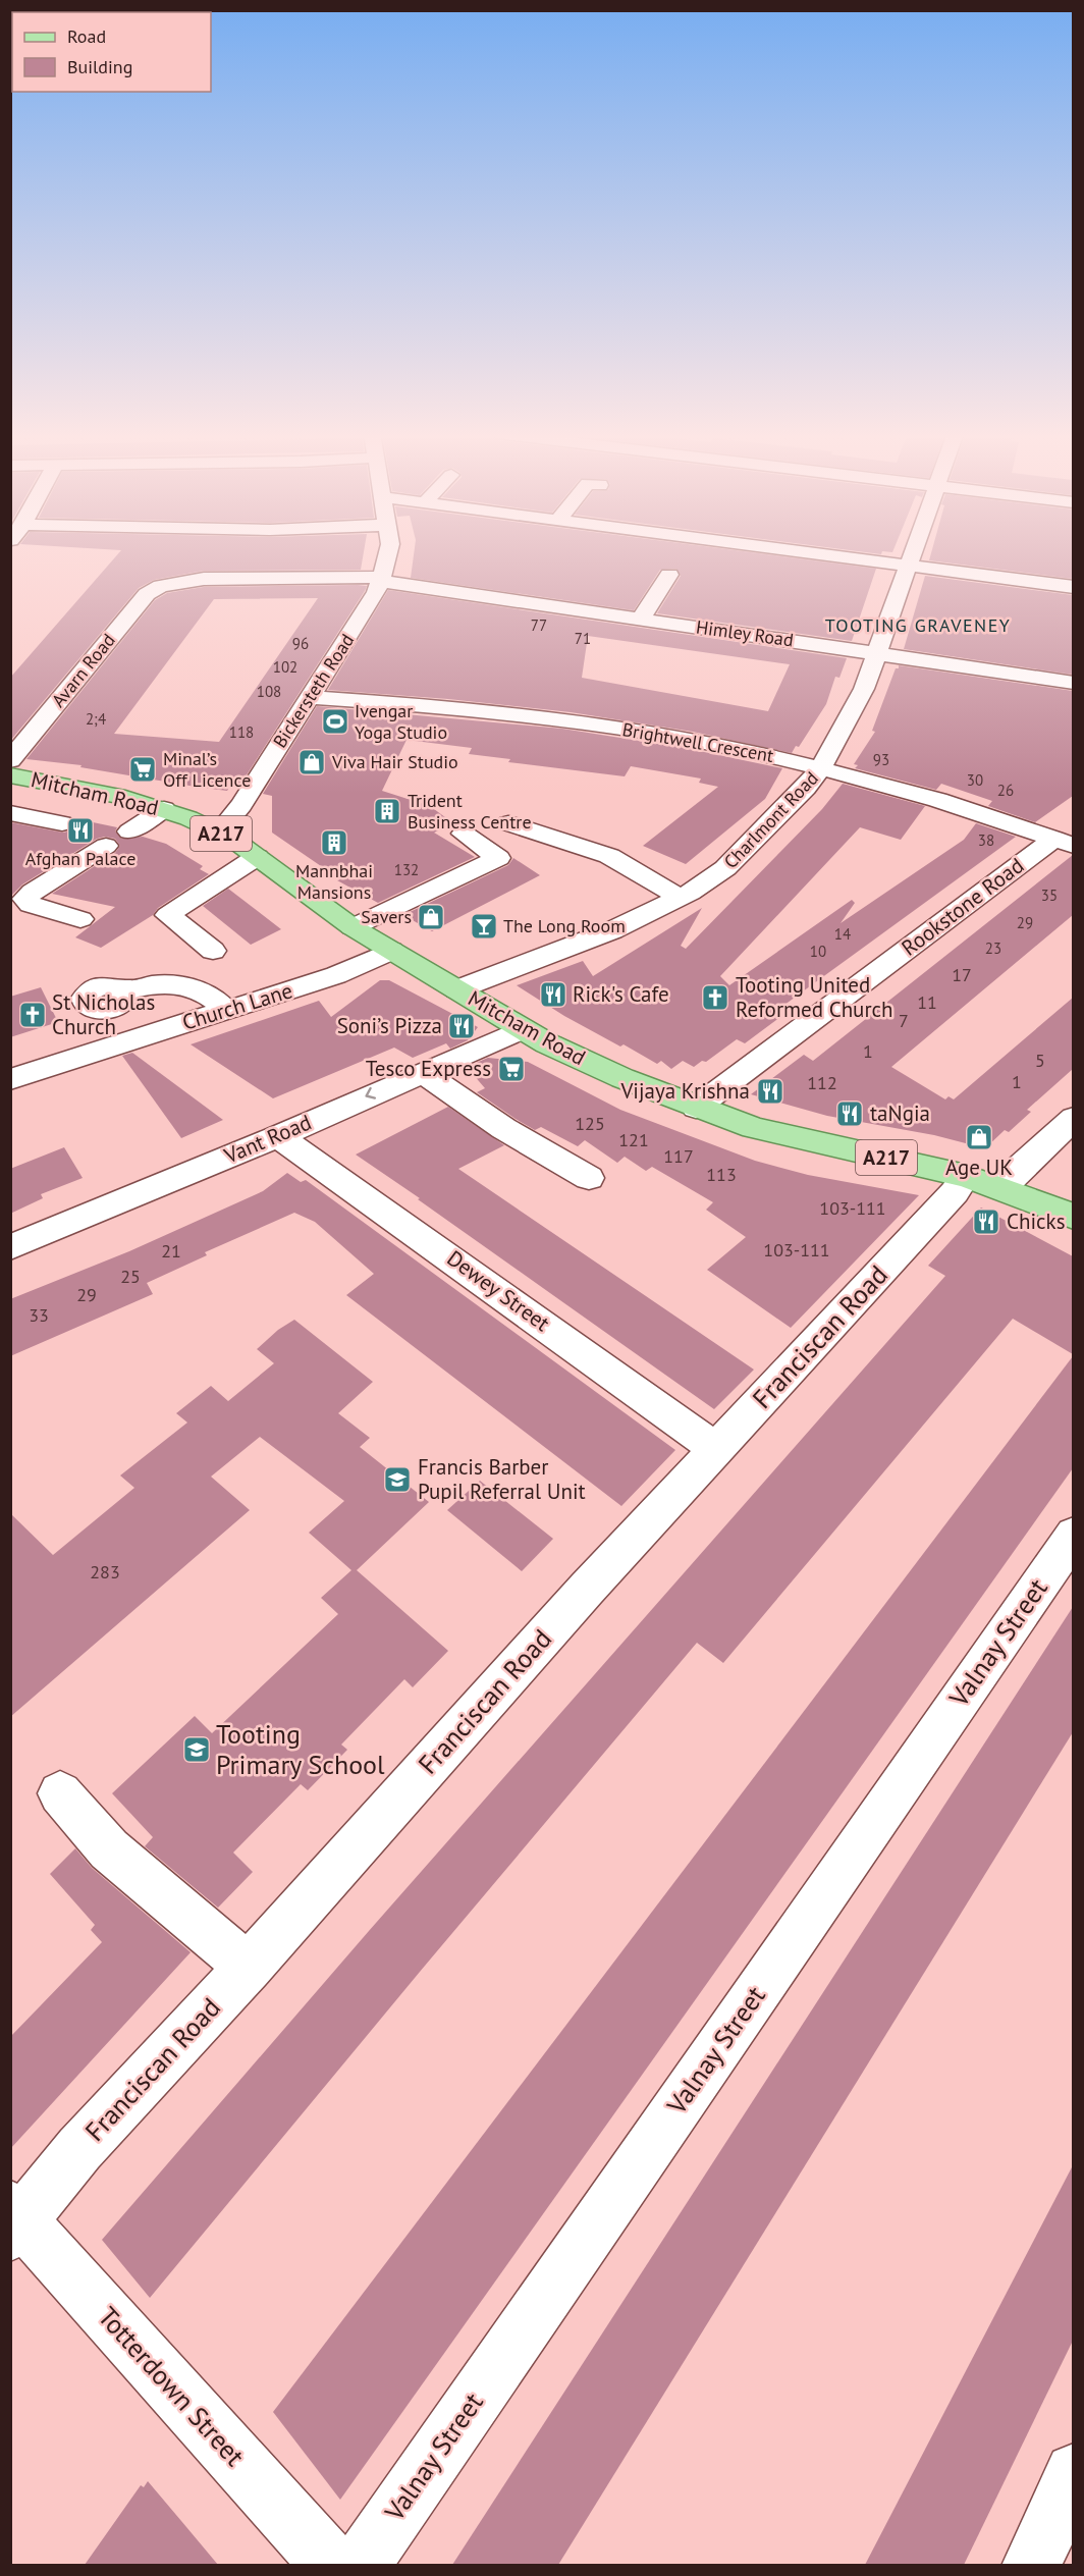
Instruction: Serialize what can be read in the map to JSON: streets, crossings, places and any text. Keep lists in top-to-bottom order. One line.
{"streets":{"main road":["Mitcham Road","A217"],"street":["Himley Road","Avarn Road","Bickersteth Road","Brightwell Crescent","Charlmont Road","Rookstone Road","Church Lane","Vant Road","Dewey Street","Franciscan Road","Valnay Street","Totterdown Street"]},"crossings":[["Himley Road","Avarn Road"],["Himley Road","Bickersteth Road"],["Himley Road","Charlmont Road"],["Avarn Road","Bickersteth Road"],["Bickersteth Road","Brightwell Crescent"],["Bickersteth Road","Mitcham Road"],["Brightwell Crescent","Charlmont Road"],["Brightwell Crescent","Rookstone Road"],["Mitcham Road","Charlmont Road"],["Mitcham Road","Rookstone Road"],["Mitcham Road","Church Lane"],["Mitcham Road","Vant Road"],["Mitcham Road","Franciscan Road"],["Vant Road","Dewey Street"],["Dewey Street","Franciscan Road"],["Franciscan Road","Totterdown Street"]],"districts":["TOOTING GRAVENEY"],"places":{"sports":["Ivengar Yoga Studio"],"shop":["Viva Hair Studio","Savers","Age UK"],"supermarket":["Minal’s Off Licence","Tesco Express"],"building":["Trident Business Centre","Mannbhai Mansions"],"restaurant":["Afghan Palace","Rick's Cafe","Soni’s Pizza","Vijaya Krishna","taNgia","Chicks"],"bar":["The Long Room"],"church":["Tooting United Reformed Church","St Nicholas Church"],"school or university":["Francis Barber Pupil Referral Unit","Tooting Primary School"]},"house_numbers":["77","71","96","102","108","2;4","118","93","30","26","38","132","35","29","14","23","10","17","11","7","1","5","1","112","125","121","117","113","103-111","103-111","21","25","29","33","283"],"legend":["Road","Building"]}
